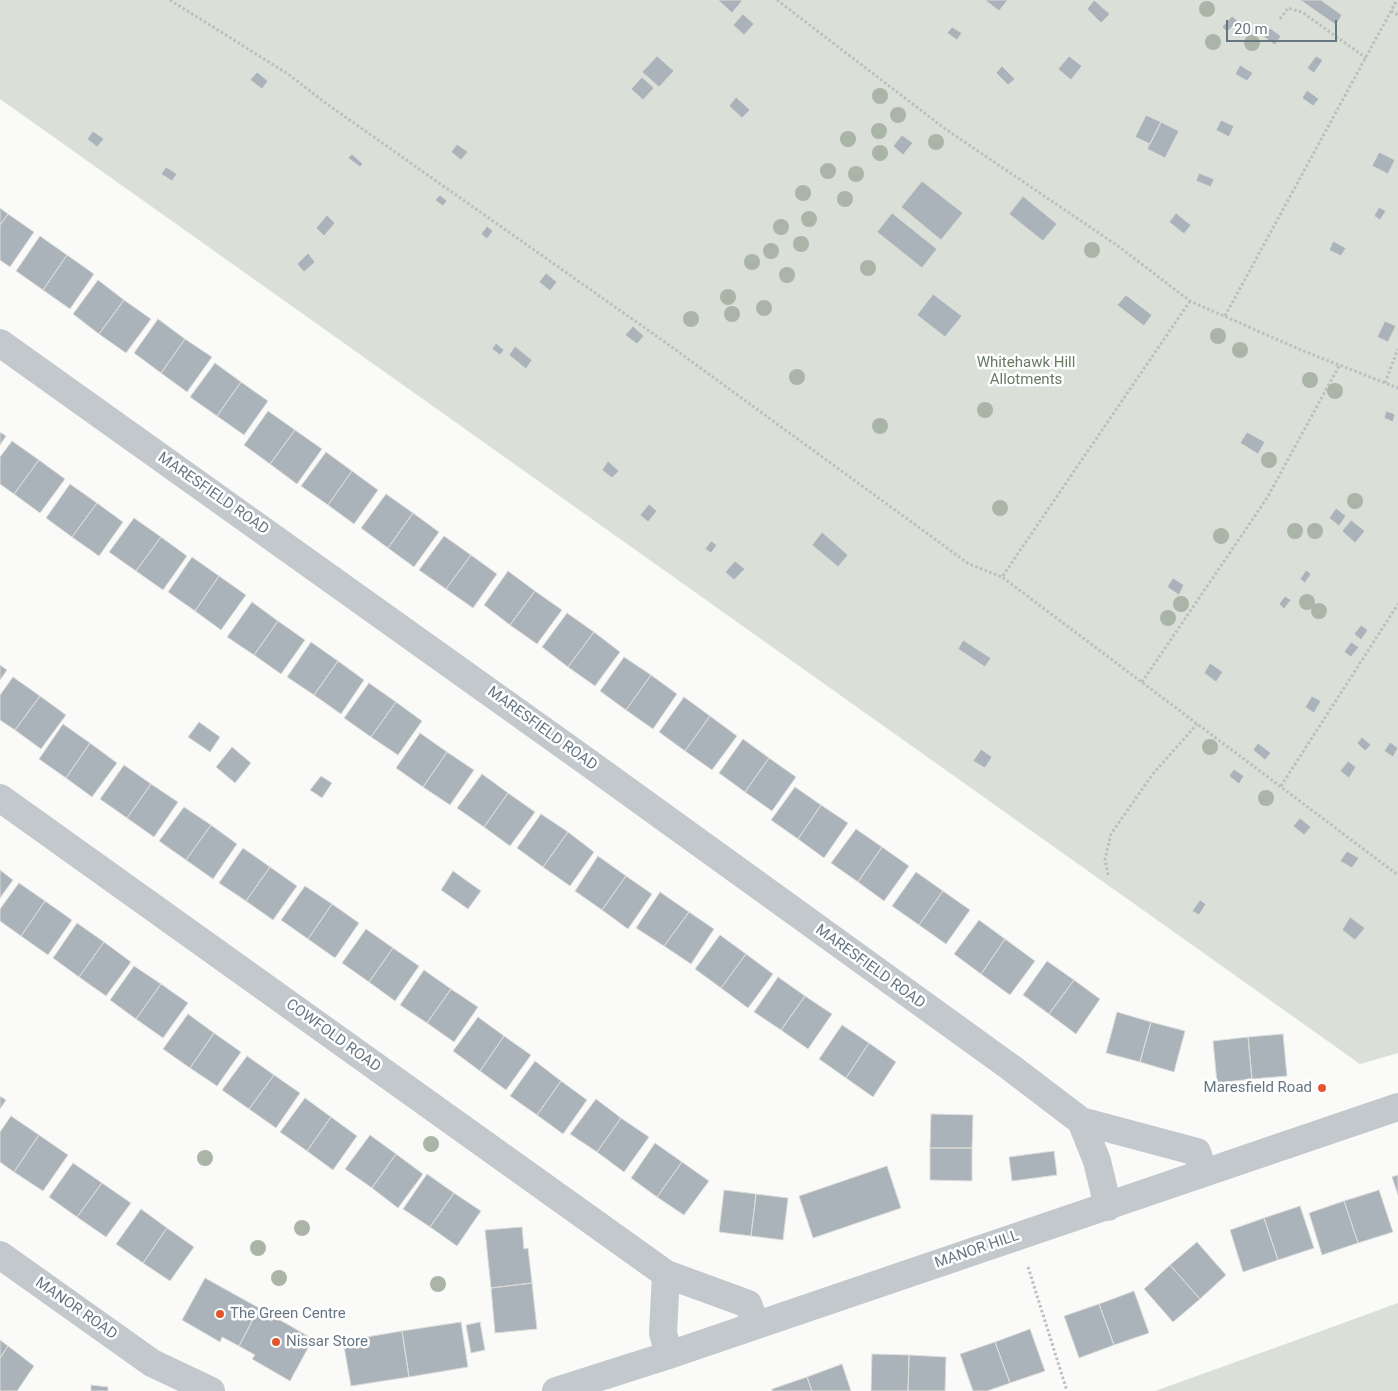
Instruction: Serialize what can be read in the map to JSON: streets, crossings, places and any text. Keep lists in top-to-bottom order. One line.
{"streets":{"street":["MARESFIELD ROAD","COWFOLD ROAD","MANOR HILL","MANOR ROAD"]},"crossings":[["MARESFIELD ROAD","MANOR HILL"],["COWFOLD ROAD","MANOR HILL"]],"parks":["Whitehawk Hill Allotments"],"places":["Maresfield Road","The Green Centre","Nissar Store"],"scale_bar":"20 m"}
